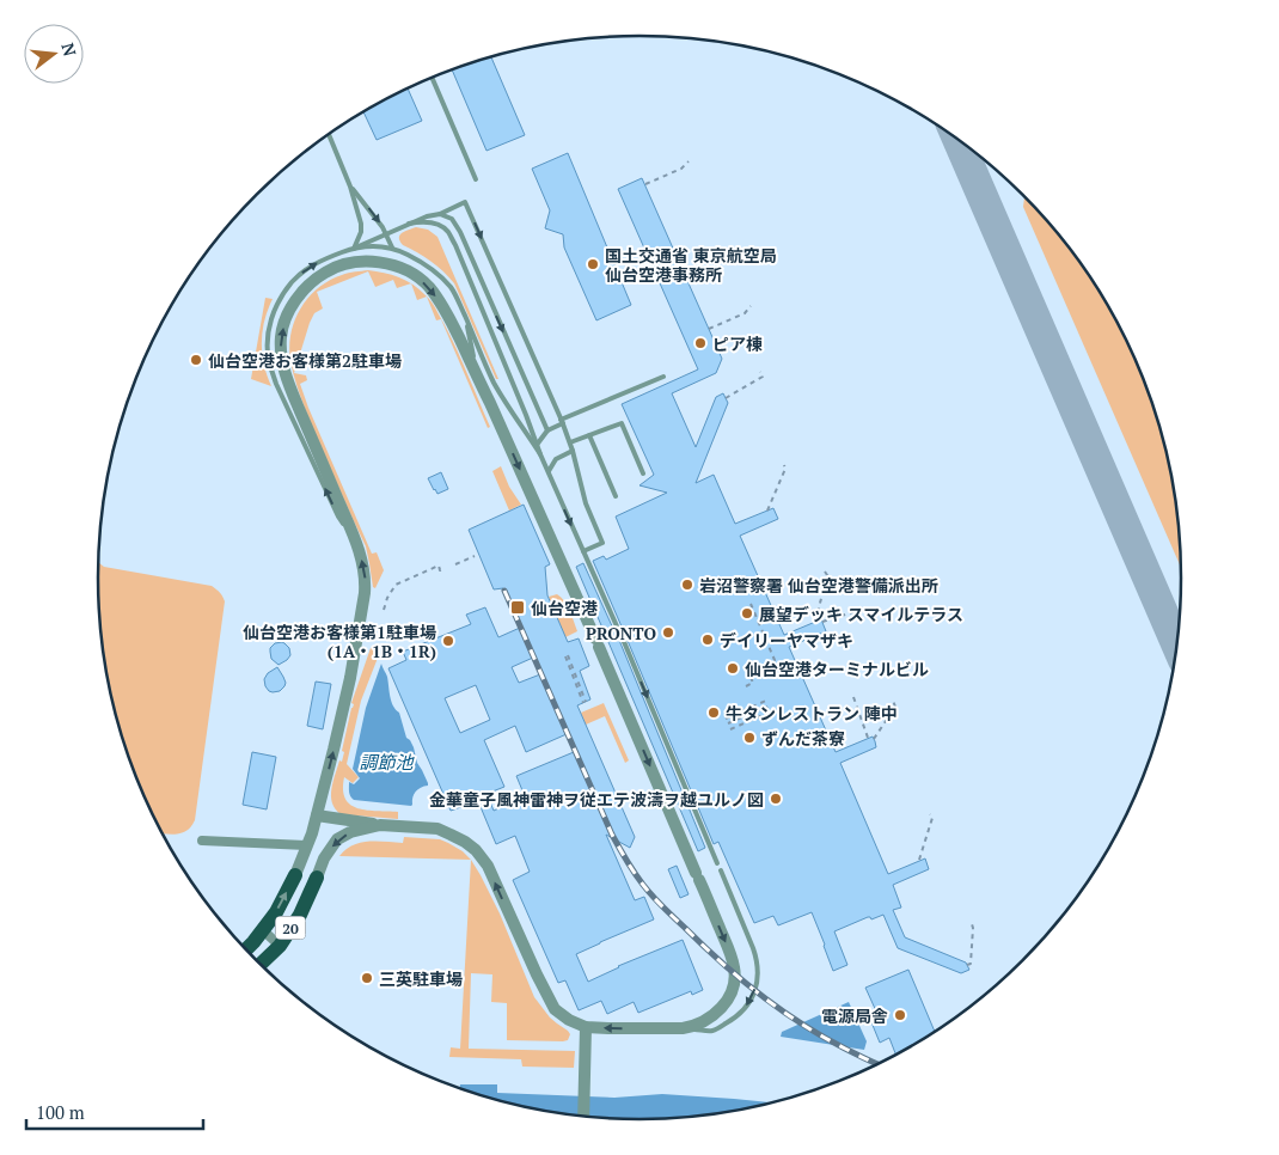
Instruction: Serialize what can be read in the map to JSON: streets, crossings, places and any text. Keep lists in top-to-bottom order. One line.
{"streets":{"main road":["20"]},"water":["調節池"],"places":{"other":["国土交通省 東京航空局 仙台空港事務所","ピア棟","仙台空港お客様第2駐車場","岩沼警察署 仙台空港警備派出所","展望デッキ スマイルテラス","PRONTO","デイリーヤマザキ","仙台空港お客様第1駐車場 (1A・1B・1R)","仙台空港ターミナルビル","牛タンレストラン 陣中","ずんだ茶寮","金華童子風神雷神ヲ従エテ波濤ヲ越ユルノ図","三英駐車場","電源局舎"],"transit":["仙台空港"]},"scale_bar":"100 m","north":"right"}
